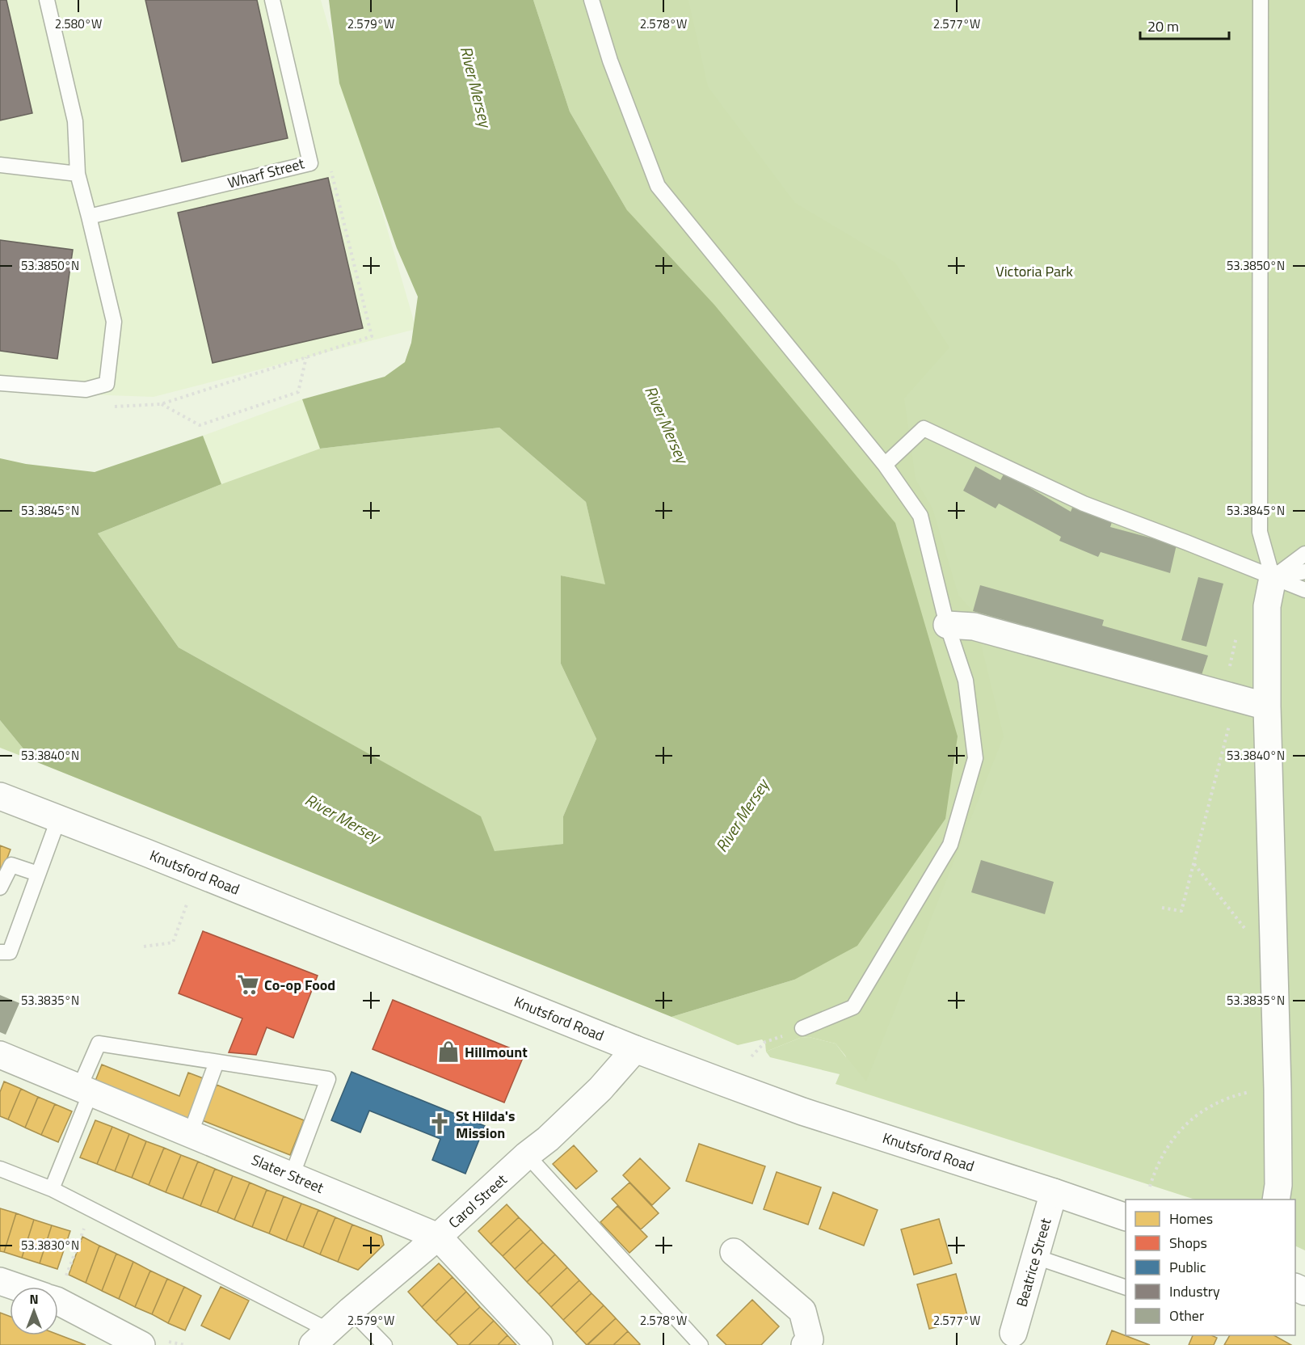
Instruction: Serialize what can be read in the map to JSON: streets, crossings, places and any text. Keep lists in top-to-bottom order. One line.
{"streets":{"main road":["Knutsford Road","Slater Street","Carol Street","Beatrice Street"],"lane":["Wharf Street"]},"crossings":[["Knutsford Road","Carol Street"],["Knutsford Road","Beatrice Street"],["Slater Street","Carol Street"]],"water":["River Mersey"],"parks":["Victoria Park"],"places":{"supermarket":["Co-op Food"],"shop":["Hillmount"],"church":["St Hilda's Mission"]},"legend":["Homes","Shops","Public","Industry","Other"],"scale_bar":"20 m","north":"top","coordinates":["2.580°W","2.579°W","2.578°W","2.577°W","53.3850°N","53.3845°N","53.3840°N","53.3835°N","53.3830°N"]}
